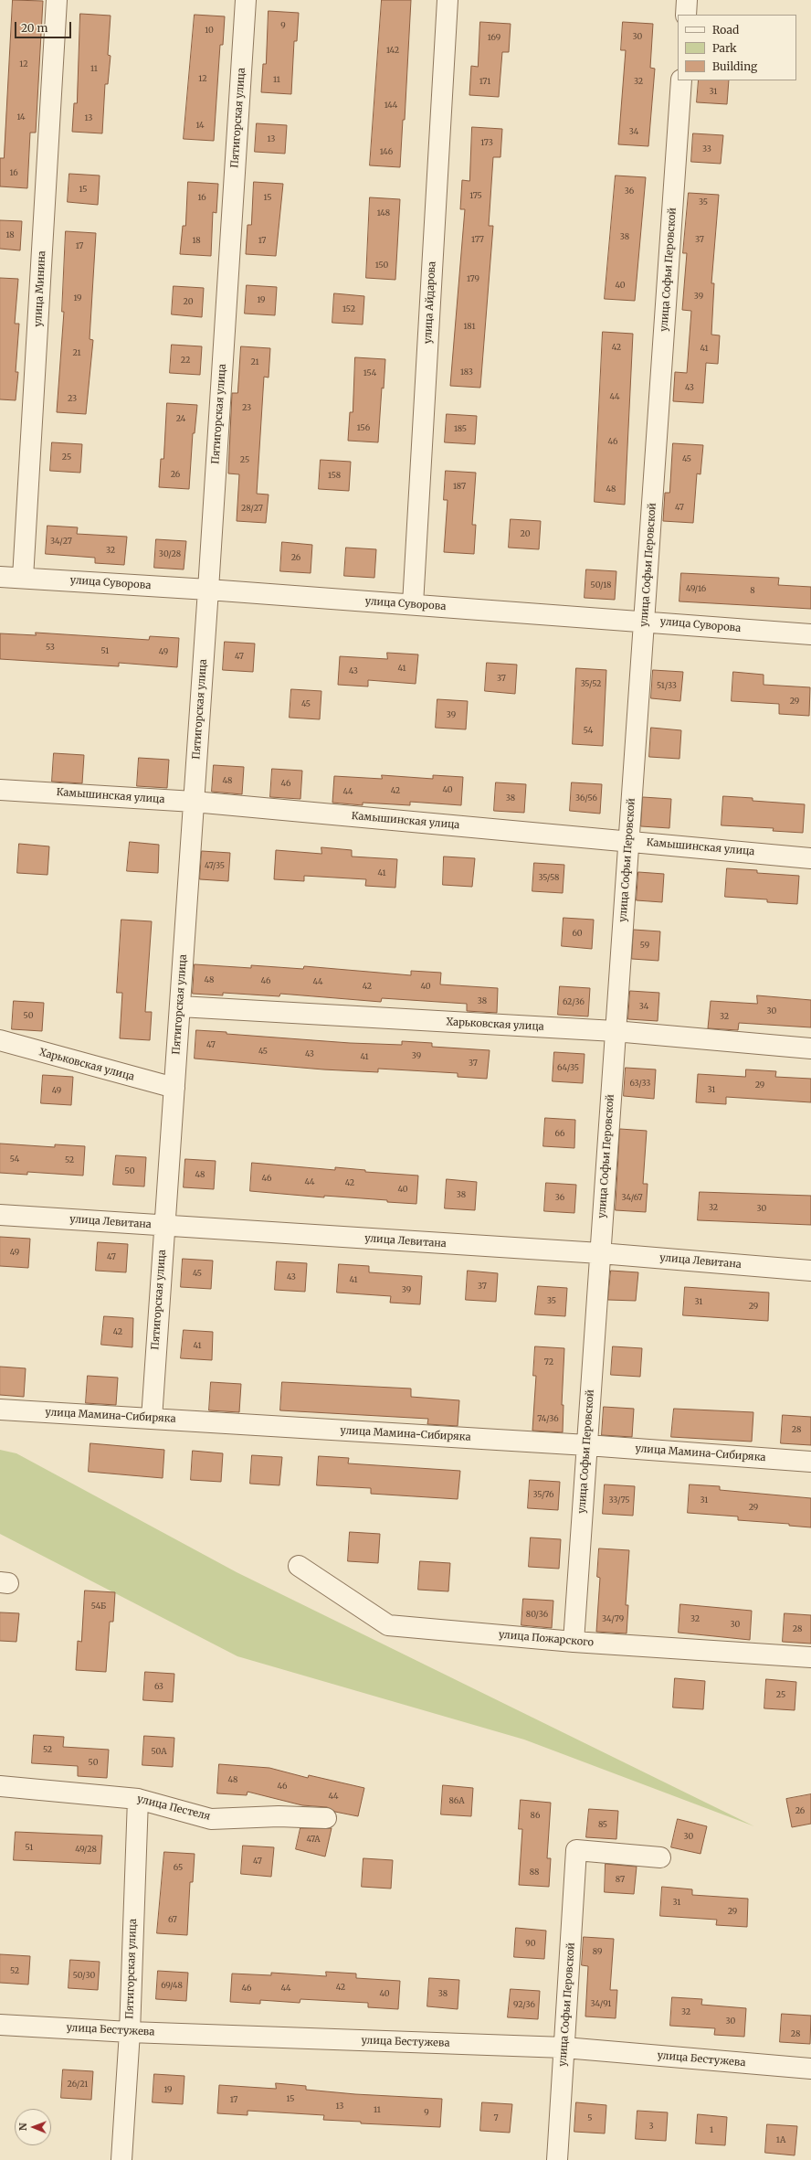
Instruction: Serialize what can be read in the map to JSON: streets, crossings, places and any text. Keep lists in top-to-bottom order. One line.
{"streets":{"street":["Пятигорская улица","улица Софьи Перовской","улица Минина","улица Айдарова","улица Суворова","Камышинская улица","Харьковская улица","улица Левитана","улица Мамина-Сибиряка","улица Пожарского","улица Пестеля","улица Бестужева"]},"crossings":[["Пятигорская улица","улица Суворова"],["Пятигорская улица","Камышинская улица"],["Пятигорская улица","Харьковская улица"],["Пятигорская улица","улица Левитана"],["Пятигорская улица","улица Мамина-Сибиряка"],["Пятигорская улица","улица Пестеля"],["Пятигорская улица","улица Бестужева"],["улица Софьи Перовской","улица Суворова"],["улица Софьи Перовской","Камышинская улица"],["улица Софьи Перовской","Харьковская улица"],["улица Софьи Перовской","улица Левитана"],["улица Софьи Перовской","улица Мамина-Сибиряка"],["улица Софьи Перовской","улица Пожарского"],["улица Софьи Перовской","улица Бестужева"],["улица Минина","улица Суворова"],["улица Айдарова","улица Суворова"]],"house_numbers":["9","10","30","169","142","12","11","12","11","171","32","31","144","14","13","14","34","13","173","33","146","16","15","36","175","16","15","35","148","18","38","177","37","18","17","17","150","179","40","39","19","19","20","152","181","42","41","21","22","21","183","154","43","44","23","23","24","156","185","46","25","45","25","26","158","187","48","47","28/27","20","34/27","32","30/28","26","50/18","49/16","8","53","51","49","47","41","43","37","35/52","51/33","29","45","39","54","48","46","40","42","44","38","36/56","47/35","41","35/58","60","59","48","46","44","42","40","38","62/36","34","30","50","32","47","45","43","39","41","37","64/35","63/33","29","31","49","66","54","52","50","48","46","44","42","40","38","36","34/67","32","30","49","47","45","43","41","37","39","35","31","29","42","41","72","74/36","28","35/76","33/75","31","29","54Б","80/36","34/79","32","30","28","63","25","52","50А","50","48","46","44","86А","26","86","85","30","47А","51","49/28","47","65","88","87","31","29","67","90","89","52","50/30","69/48","42","46","44","40","38","34/91","92/36","32","30","28","26/21","19","15","17","13","11","9","7","5","3","1","1А"],"legend":["Road","Park","Building"],"scale_bar":"20 m","north":"left"}
